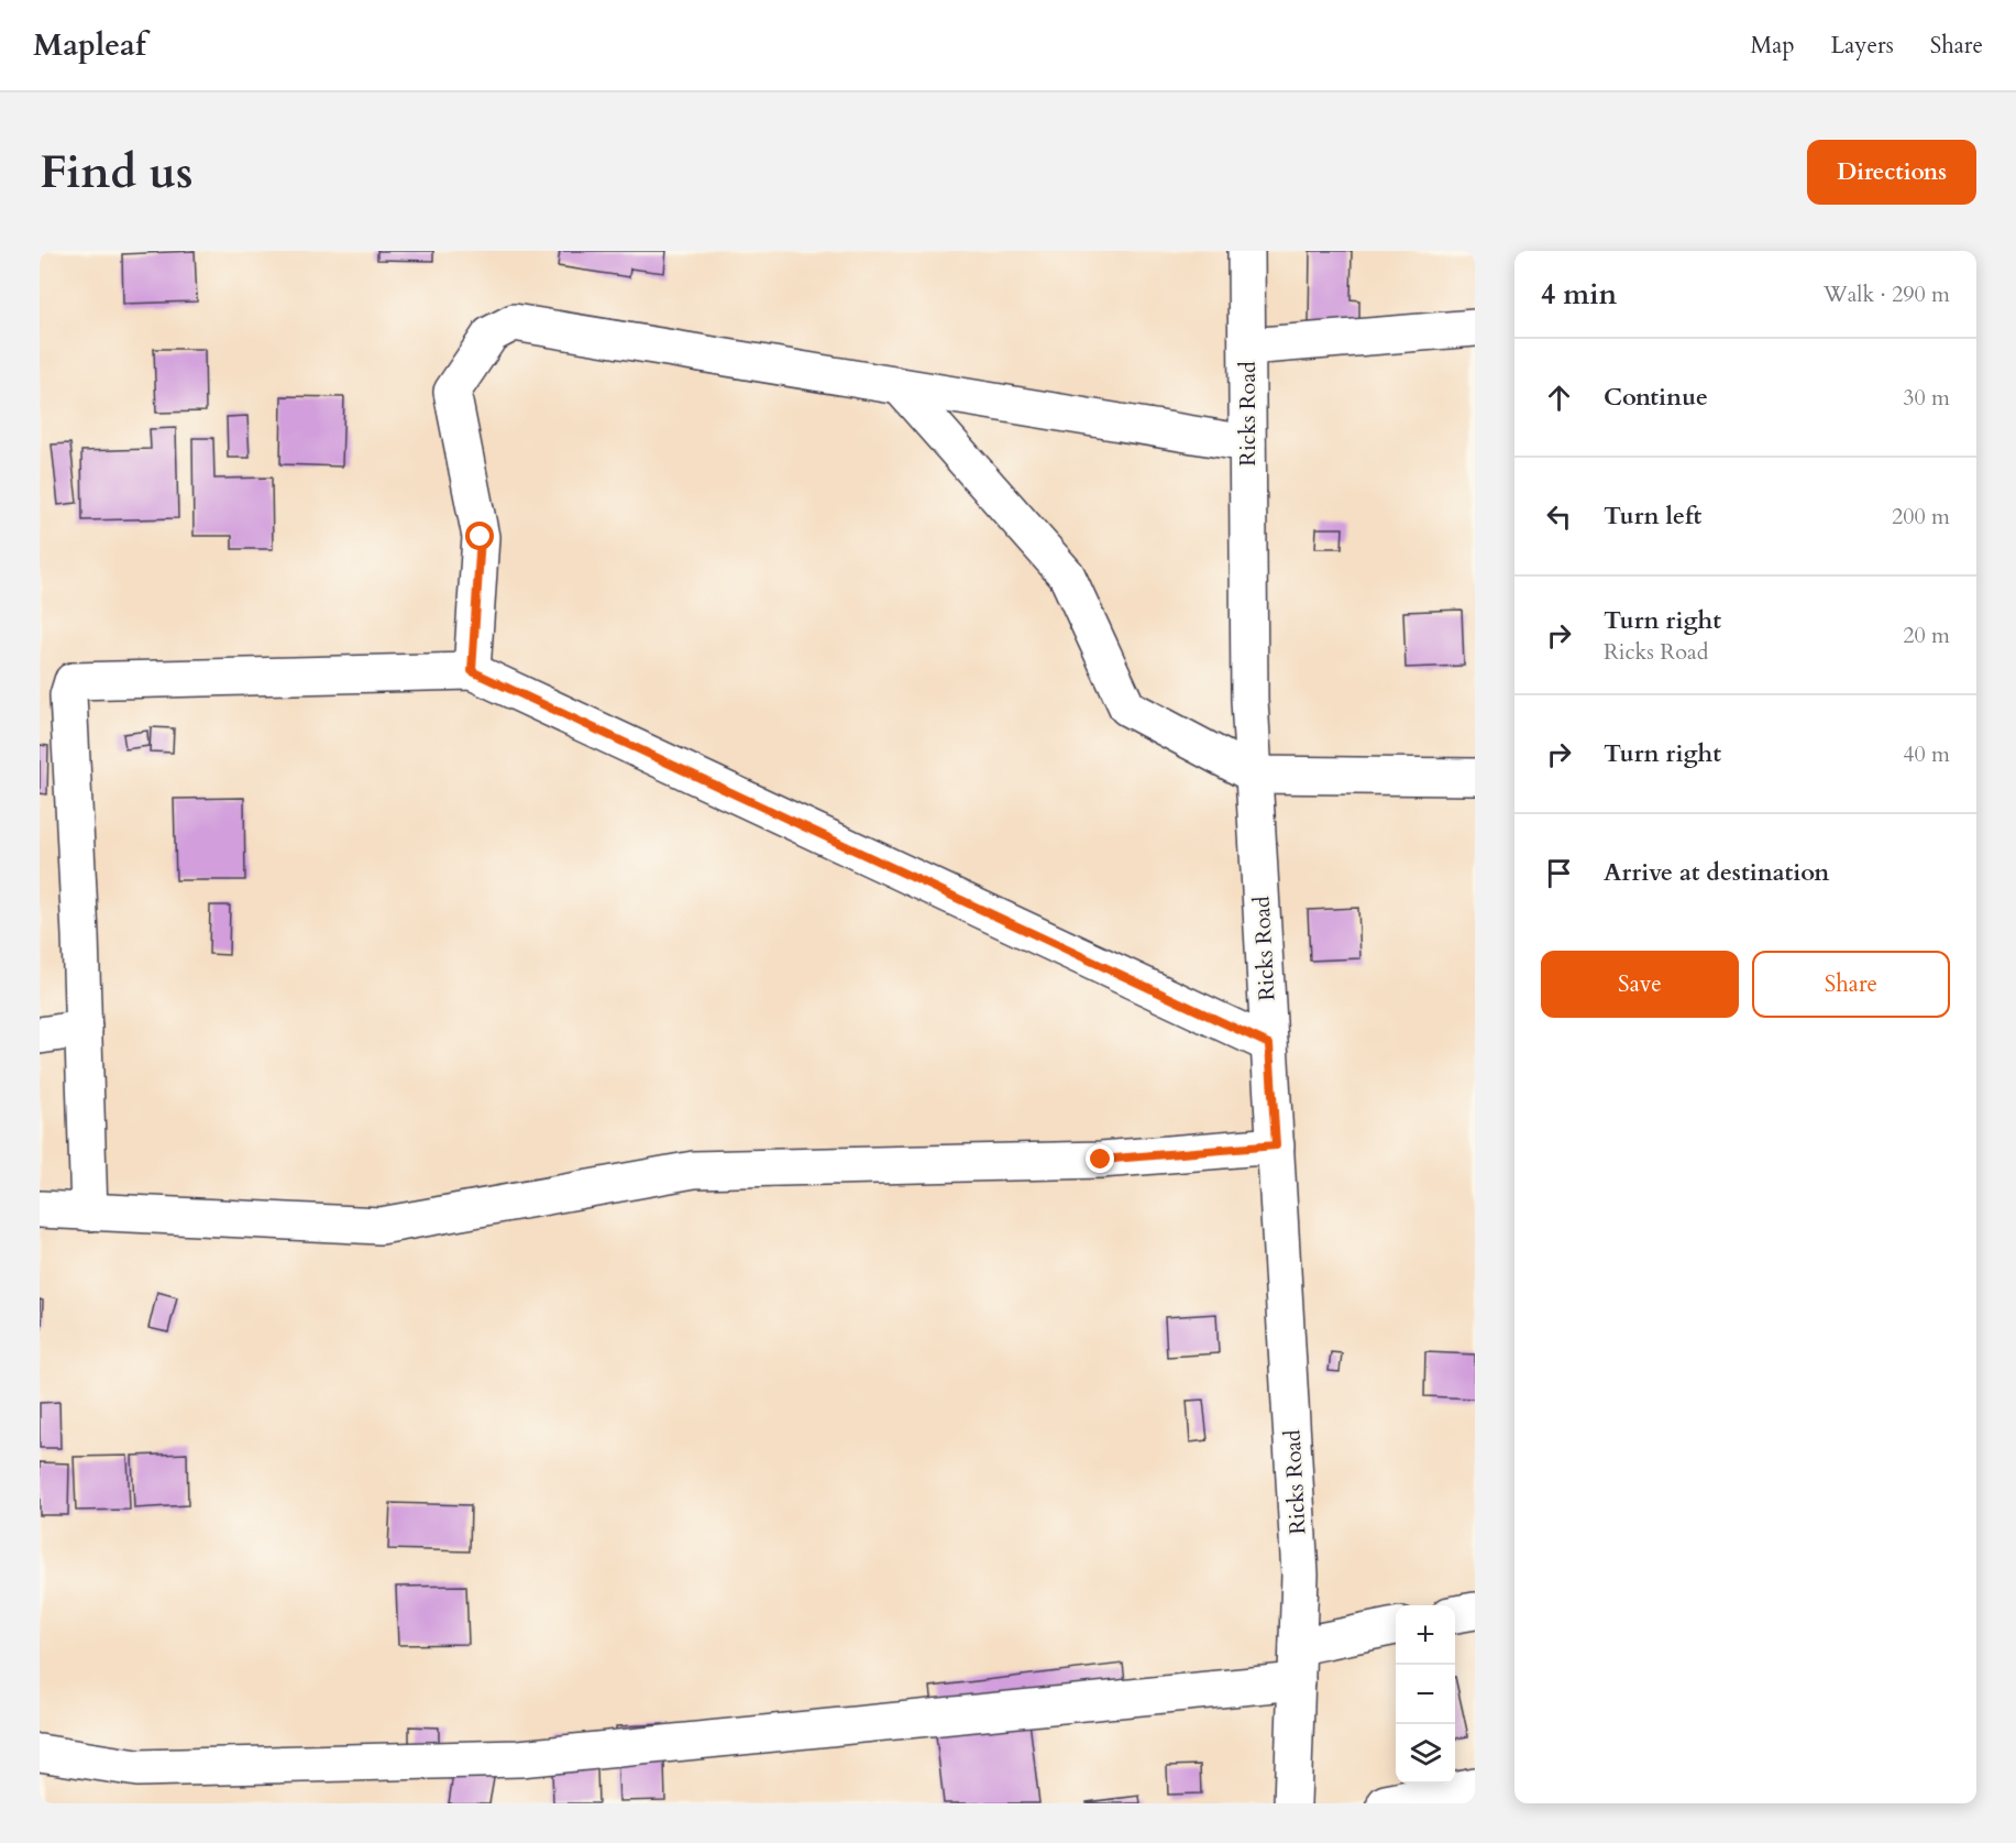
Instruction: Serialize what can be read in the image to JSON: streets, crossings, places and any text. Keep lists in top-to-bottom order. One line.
{"streets":{"street":["Ricks Road"]},"page":{"header":"Mapleaf","nav":["Map","Layers","Share"],"buttons":["Directions",["Save","Share"]],"title":"Find us","heading":["4 min","Walk · 290 m"],"list":[["Continue","30 m"],["Turn left","200 m"],["Turn right","Ricks Road","20 m"],["Turn right","40 m"],"Arrive at destination"],"map_buttons":["+","−"]}}
